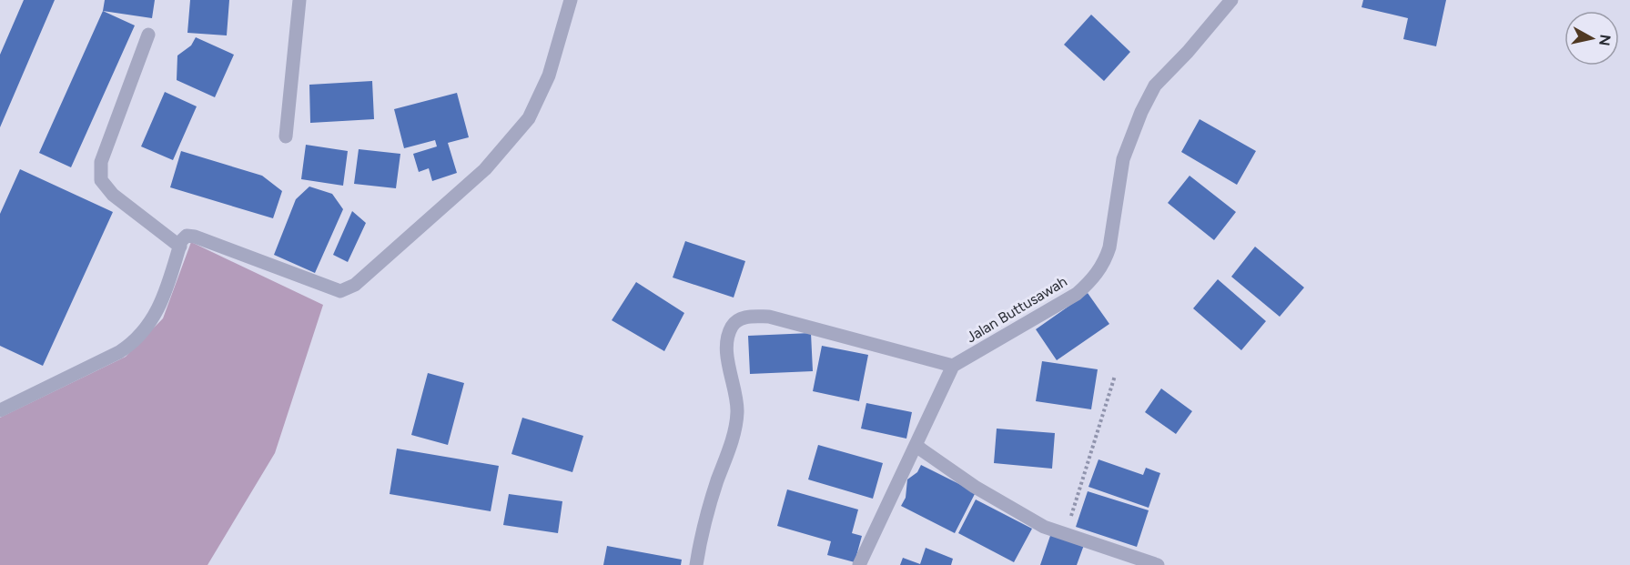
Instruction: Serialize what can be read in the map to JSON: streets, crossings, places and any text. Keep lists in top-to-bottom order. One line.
{"streets":{"street":["Jalan Buttusawah"]},"north":"right"}
